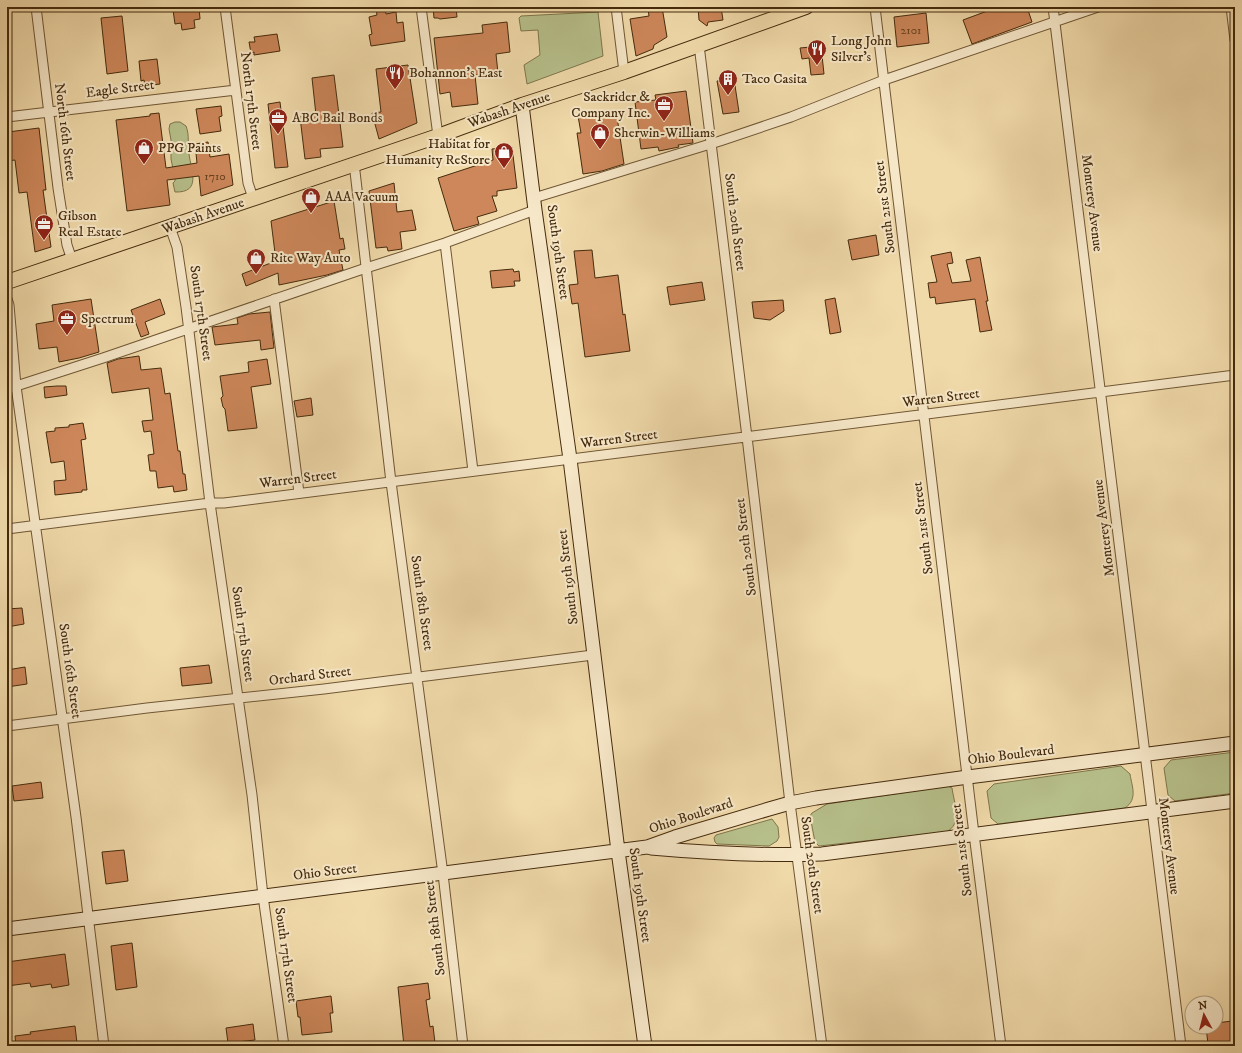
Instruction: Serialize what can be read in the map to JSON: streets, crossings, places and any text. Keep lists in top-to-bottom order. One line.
{"streets":{"main road":["Wabash Avenue"],"street":["Eagle Street","North 17th Street","North 16th Street","Monterey Avenue","South 21st Street","South 20th Street","South 19th Street","South 17th Street","Warren Street","South 18th Street","South 16th Street","Orchard Street","Ohio Boulevard","Ohio Street"]},"crossings":[["Eagle Street","North 17th Street"],["Eagle Street","North 16th Street"],["North 17th Street","Wabash Avenue"],["Wabash Avenue","North 16th Street"],["Wabash Avenue","South 20th Street"],["Wabash Avenue","South 19th Street"],["Wabash Avenue","South 17th Street"],["Wabash Avenue","South 18th Street"],["Monterey Avenue","Warren Street"],["Monterey Avenue","Ohio Boulevard"],["South 21st Street","Warren Street"],["South 21st Street","Ohio Boulevard"],["South 20th Street","Warren Street"],["South 20th Street","Ohio Boulevard"],["South 19th Street","Warren Street"],["South 19th Street","Orchard Street"],["South 19th Street","Ohio Street"],["South 17th Street","Warren Street"],["South 17th Street","Orchard Street"],["South 17th Street","Ohio Street"],["Warren Street","South 18th Street"],["Warren Street","South 16th Street"],["South 18th Street","Orchard Street"],["South 18th Street","Ohio Street"],["South 16th Street","Orchard Street"],["South 16th Street","Ohio Street"],["Ohio Boulevard","Ohio Street"]],"places":{"restaurant":["Long John Silver's","Bohannon's East"],"building":["Taco Casita"],"office":["Sackrider & Company Inc.","ABC Bail Bonds","Gibson Real Estate","Spectrum"],"shop":["Sherwin-Williams","PPG Paints","Habitat for Humanity ReStore","AAA Vacuum","Rite Way Auto"]},"house_numbers":["2101","1710"],"north":"top"}
